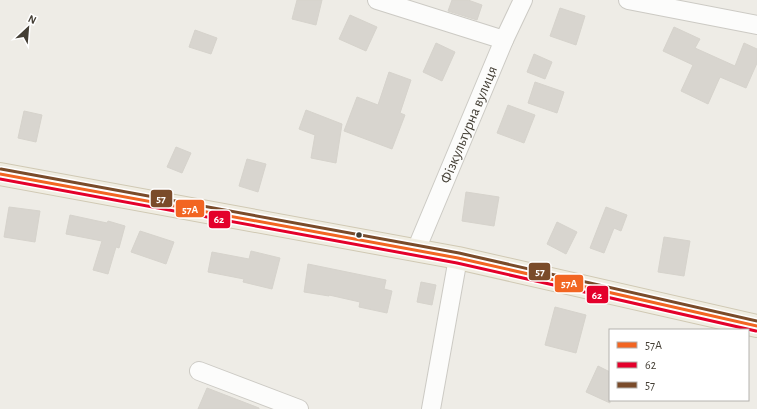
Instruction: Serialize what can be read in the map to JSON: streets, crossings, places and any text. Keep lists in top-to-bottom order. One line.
{"streets":{"street":["Фізкультурна вулиця"]},"lines":["transit line 57","transit line 57А","transit line 62"],"legend":["57А","62","57"],"north":"top right"}
